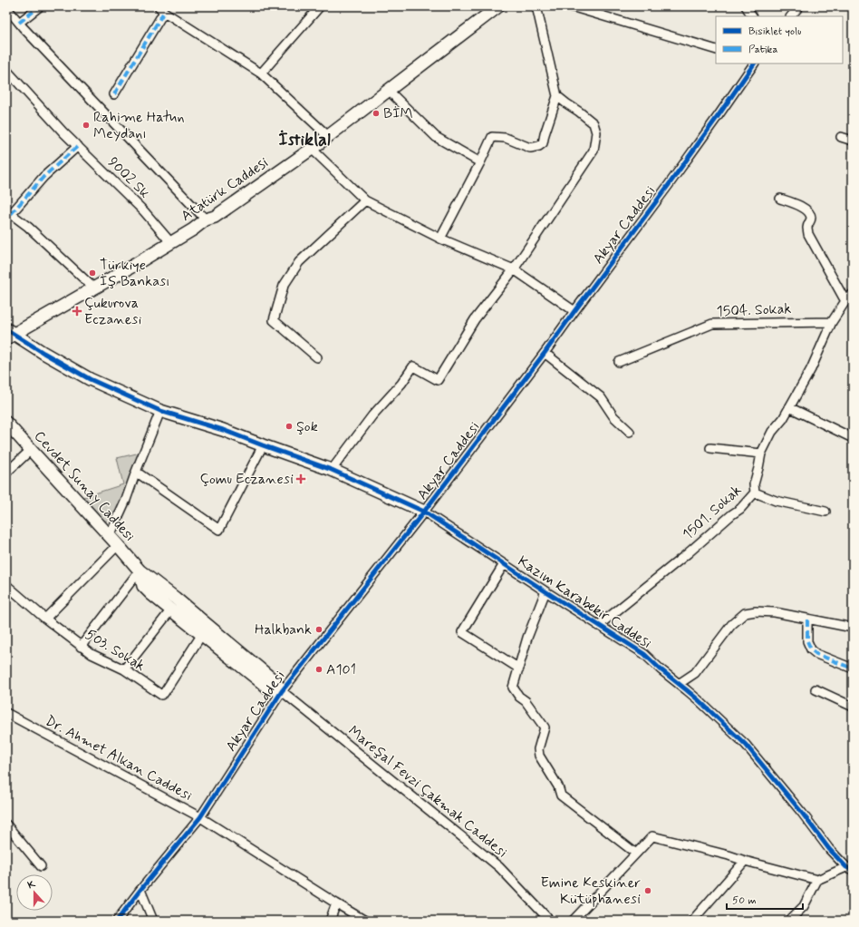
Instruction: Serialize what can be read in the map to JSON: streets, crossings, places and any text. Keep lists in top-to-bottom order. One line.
{"streets":{"street":["9002 Sk","Atatürk Caddesi","Akyar Caddesi","1504. Sokak","Cevdet Sunay Caddesi","1501. Sokak","Kazım Karabekir Caddesi","503. Sokak","Dr. Ahmet Alkan Caddesi","Mareşal Fevzi Çakmak Caddesi"]},"crossings":[["9002 Sk","Atatürk Caddesi"],["Akyar Caddesi","Kazım Karabekir Caddesi"],["Akyar Caddesi","Dr. Ahmet Alkan Caddesi"],["Akyar Caddesi","Mareşal Fevzi Çakmak Caddesi"],["1504. Sokak","1501. Sokak"],["1501. Sokak","Kazım Karabekir Caddesi"]],"districts":["İstiklal"],"places":{"other":["BİM","Rahime Hatun Meydanı","Türkiye İş Bankası","Şok","Halkbank","A101","Emine Keskiner Kütüphanesi"],"health":["Çukurova Eczanesi","Çomu Eczanesi"]},"legend":["Bisiklet yolu","Patika"],"scale_bar":"50 m","north":"top"}
